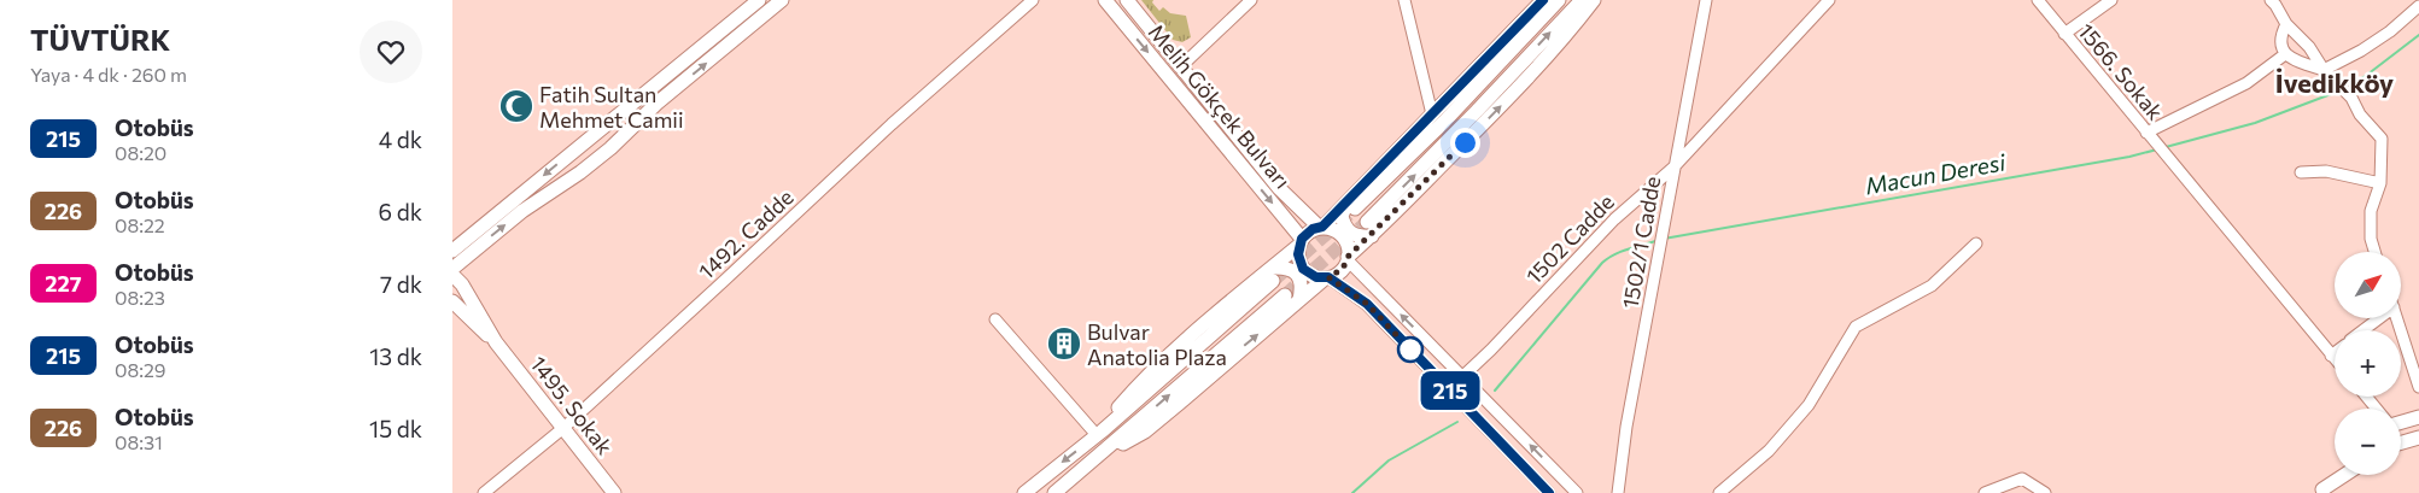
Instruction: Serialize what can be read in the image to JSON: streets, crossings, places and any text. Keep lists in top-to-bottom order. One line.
{"streets":{"main road":["Melih Gökçek Bulvarı","1495. Sokak"],"street":["1566. Sokak","1492. Cadde","1502 Cadde","1502/1 Cadde"]},"crossings":[["1492. Cadde","1495. Sokak"],["1502 Cadde","1502/1 Cadde"]],"districts":["İvedikköy"],"water":["Macun Deresi"],"places":{"mosque":["Fatih Sultan Mehmet Camii"],"building":["Bulvar Anatolia Plaza"]},"lines":["bus line 215"],"north":"top right","page":{"heading":["TÜVTÜRK","Yaya · 4 dk · 260 m"],"on_map":"215","list":[{"mark":"215","name":"Otobüs","note":"08:20","value":"4 dk"},{"mark":"226","name":"Otobüs","note":"08:22","value":"6 dk"},{"mark":"227","name":"Otobüs","note":"08:23","value":"7 dk"},{"mark":"215","name":"Otobüs","note":"08:29","value":"13 dk"},{"mark":"226","name":"Otobüs","note":"08:31","value":"15 dk"}],"map_buttons":["+","−"]}}
